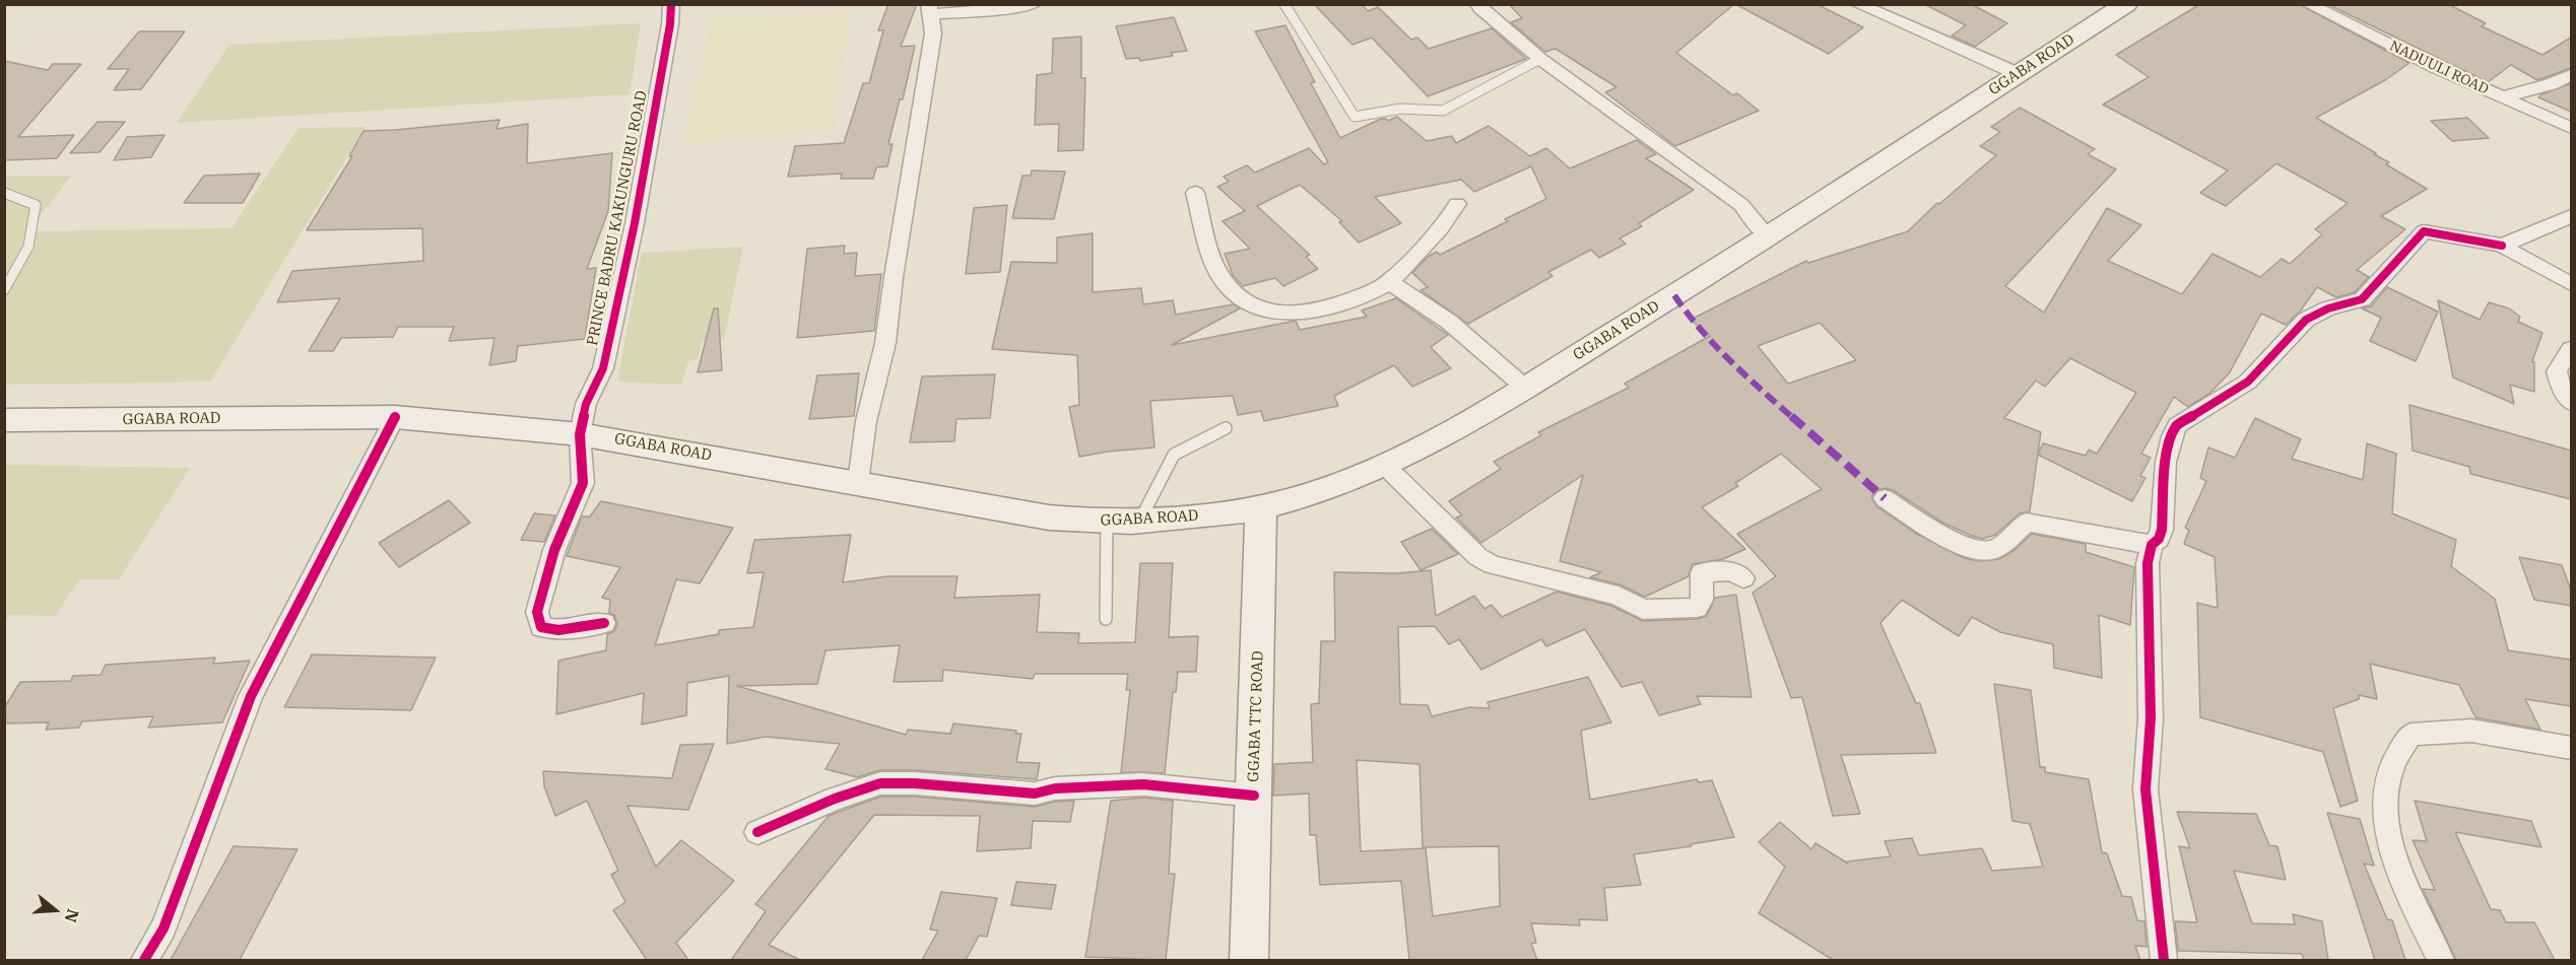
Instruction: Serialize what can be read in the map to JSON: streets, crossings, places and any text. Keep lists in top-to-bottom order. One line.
{"streets":{"main road":["GGABA ROAD","GGABA TTC ROAD"],"street":["NADUULI ROAD","PRINCE BADRU KAKUNGURU ROAD"]},"crossings":[["GGABA ROAD","PRINCE BADRU KAKUNGURU ROAD"],["GGABA ROAD","GGABA TTC ROAD"]],"north":"right"}
